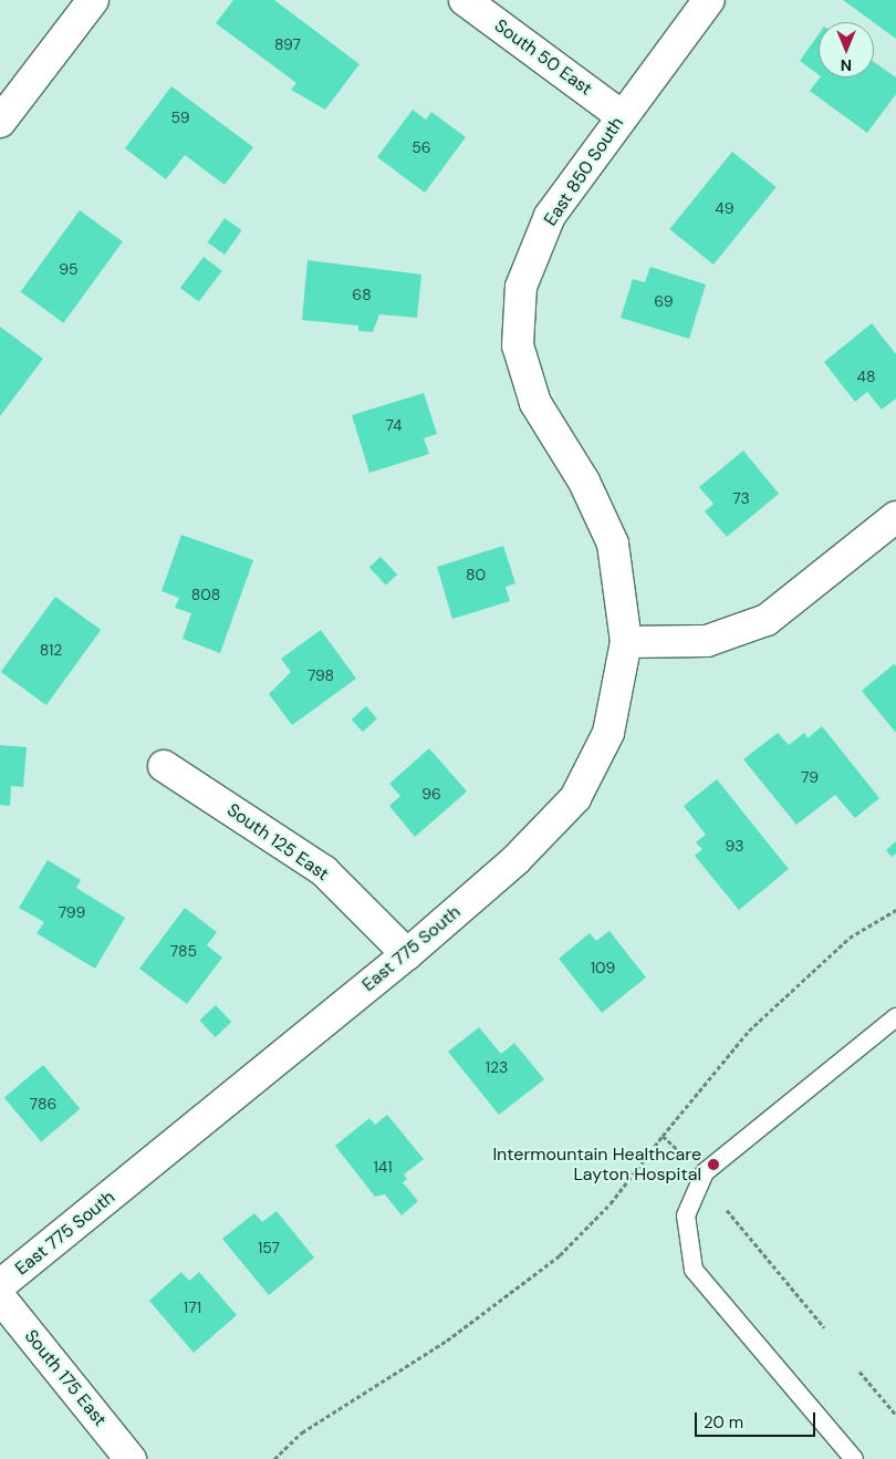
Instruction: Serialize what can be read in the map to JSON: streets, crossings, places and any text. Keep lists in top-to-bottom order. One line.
{"streets":{"street":["South 50 East","East 850 South","South 125 East","East 775 South","South 175 East"]},"crossings":[["South 50 East","East 850 South"],["East 850 South","East 775 South"],["South 125 East","East 775 South"]],"places":["Intermountain Healthcare Layton Hospital"],"house_numbers":["897","59","56","49","95","68","69","48","74","73","80","808","812","798","79","96","93","799","785","109","123","786","141","157","171"],"scale_bar":"20 m","north":"bottom"}
